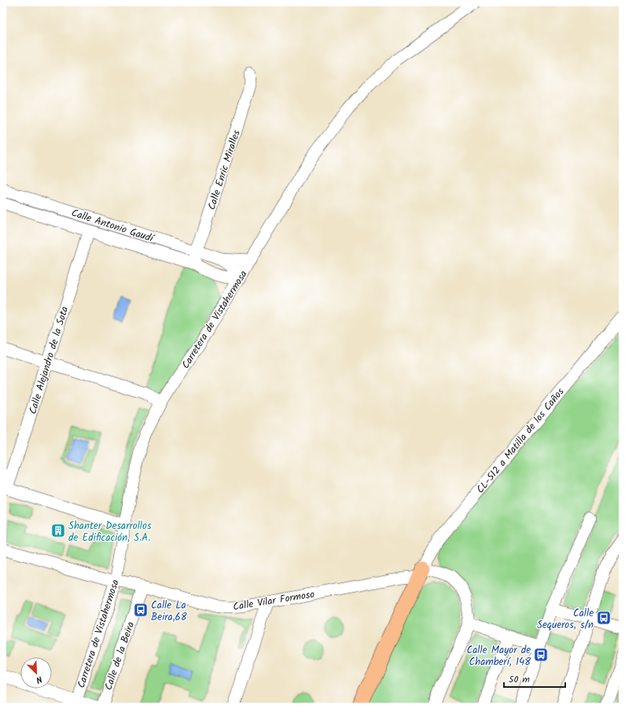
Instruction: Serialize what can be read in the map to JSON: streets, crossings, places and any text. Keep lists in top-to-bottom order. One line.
{"streets":{"street":["Calle Enric Miralles","Calle Antonio Gaudí","Carretera de Vistahermosa","Calle Alejandro de la Sota","CL-512 a Matilla de los Caños","Calle Vilar Formoso","Calle de la Beira"]},"crossings":[["Calle Enric Miralles","Calle Antonio Gaudí"],["Calle Antonio Gaudí","Carretera de Vistahermosa"],["Calle Antonio Gaudí","Calle Alejandro de la Sota"],["Carretera de Vistahermosa","Calle Vilar Formoso"],["CL-512 a Matilla de los Caños","Calle Vilar Formoso"],["Calle Vilar Formoso","Calle de la Beira"]],"places":{"building":["Shanter Desarrollos de Edificación, S.A."],"bus stop":["Calle La Beira,68","Calle Sequeros, s/n","Calle Mayor de Chamberí, 148"]},"scale_bar":"50 m","north":"bottom right"}
